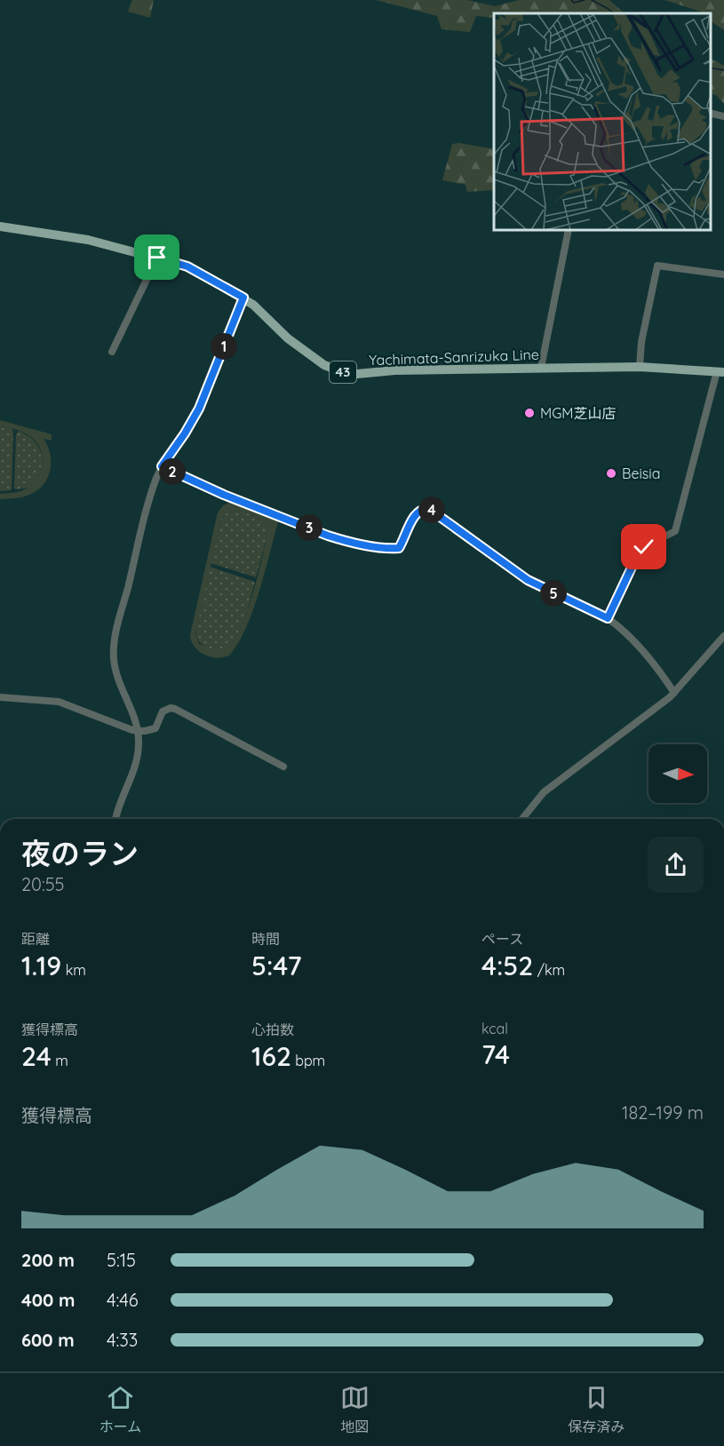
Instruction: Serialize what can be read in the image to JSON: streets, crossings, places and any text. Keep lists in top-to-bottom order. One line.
{"streets":{"main road":["Yachimata-Sanrizuka Line","43"]},"places":["MGM芝山店","Beisia"],"north":"right","page":{"pins":["1","2","4","3","5"],"heading":["夜のラン","20:55"],"stats":[["距離","1.19 km"],["時間","5:47"],["ペース","4:52 /km"],["獲得標高","24 m"],["心拍数","162 bpm"],["kcal","74"]],"chart":["獲得標高","182–199 m"],"list":[{"name":"200 m","note":"5:15"},{"name":"400 m","note":"4:46"},{"name":"600 m","note":"4:33"}],"tabs":["ホーム","地図","保存済み"]}}
